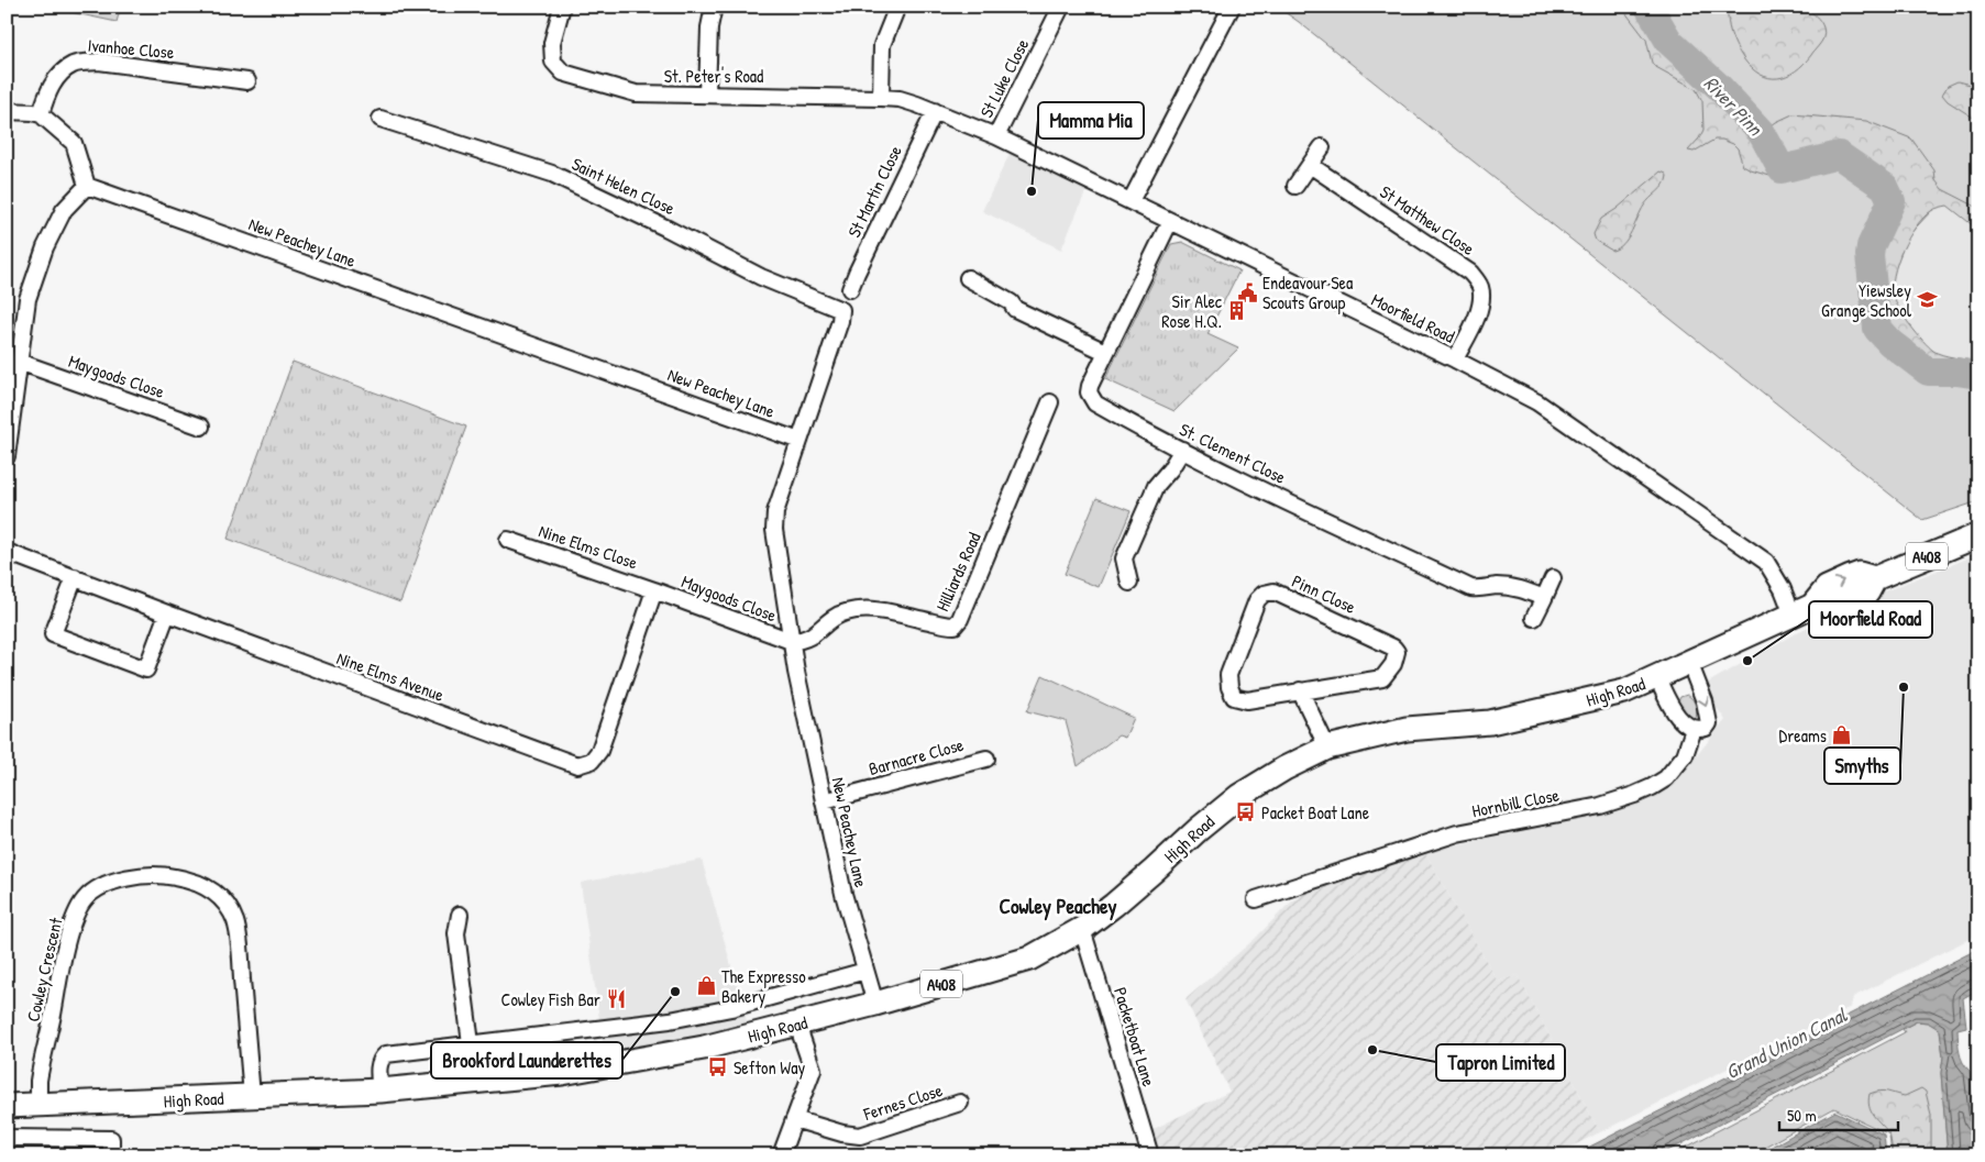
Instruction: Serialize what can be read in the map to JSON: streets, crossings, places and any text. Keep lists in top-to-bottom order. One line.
{"streets":{"main road":["A408","High Road"],"street":["Ivanhoe Close","St. Peter's Road","St Luke Close","Saint Helen Close","St Martin Close","St Matthew Close","New Peachey Lane","Moorfield Road","Maygoods Close","St. Clement Close","Nine Elms Close","Hilliards Road","Pinn Close","Nine Elms Avenue","Barnacre Close","Hornbill Close","Cowley Crescent","Packetboat Lane","Fernes Close"]},"crossings":[["St. Peter's Road","St Martin Close"],["St. Peter's Road","Moorfield Road"],["St Luke Close","Moorfield Road"],["Saint Helen Close","New Peachey Lane"],["St Martin Close","Moorfield Road"],["St Matthew Close","Moorfield Road"],["New Peachey Lane","Maygoods Close"],["New Peachey Lane","Hilliards Road"],["New Peachey Lane","High Road"],["New Peachey Lane","Barnacre Close"],["Moorfield Road","St. Clement Close"],["Moorfield Road","A408"],["Moorfield Road","High Road"],["Maygoods Close","Nine Elms Close"],["Maygoods Close","Hilliards Road"],["Maygoods Close","Nine Elms Avenue"],["Nine Elms Close","Nine Elms Avenue"],["A408","High Road"],["High Road","Cowley Crescent"],["High Road","Packetboat Lane"]],"districts":["Cowley Peachey"],"water":["River Pinn","Grand Union Canal"],"places":{"other":["Mamma Mia","Moorfield Road","Smyths","Brookford Launderettes","Tapron Limited"],"public building":["Endeavour Sea Scouts Group"],"school or university":["Yiewsley Grange School"],"building":["Sir Alec Rose H.Q."],"shop":["Dreams","The Expresso Bakery"],"bus stop":["Packet Boat Lane","Sefton Way"],"restaurant":["Cowley Fish Bar"]},"scale_bar":"50 m"}
